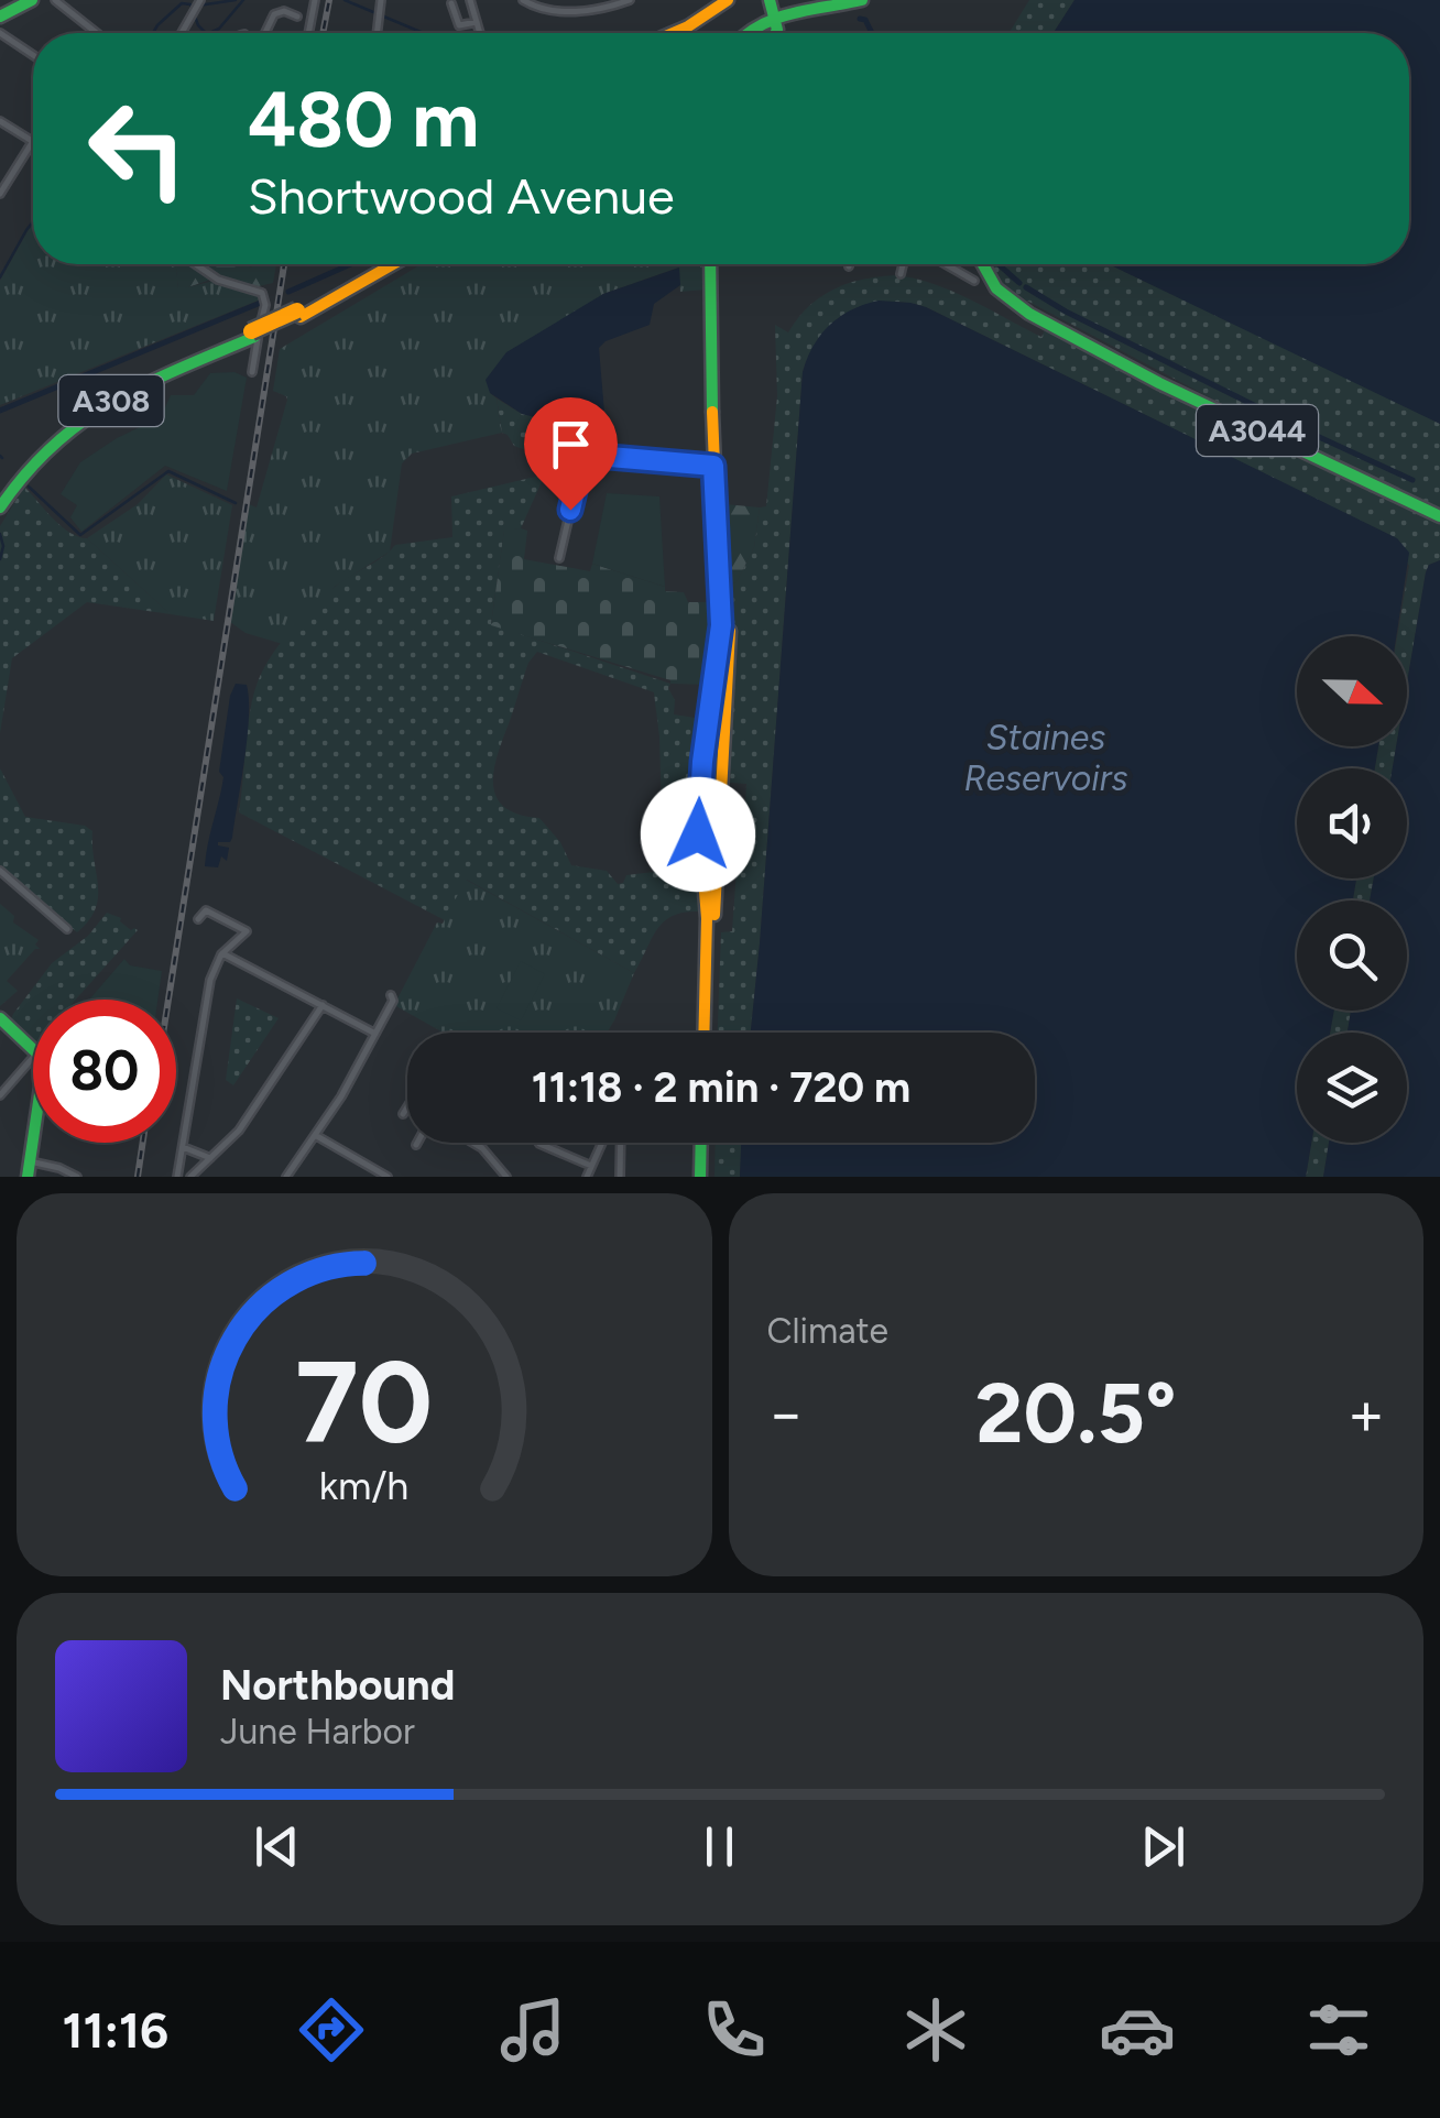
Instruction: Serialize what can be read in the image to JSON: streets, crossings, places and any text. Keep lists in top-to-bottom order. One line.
{"streets":{"main road":["A308","A3044"]},"water":["Staines Reservoirs"],"north":"right","page":{"turn":["480 m","Shortwood Avenue"],"limit":"80","trip":"11:18 · 2 min · 720 m","tile":"Climate","heat":["−","20.5°","+"],"song":["Northbound","June Harbor"],"tabs":"11:16","gauge":["70","km/h"]}}
